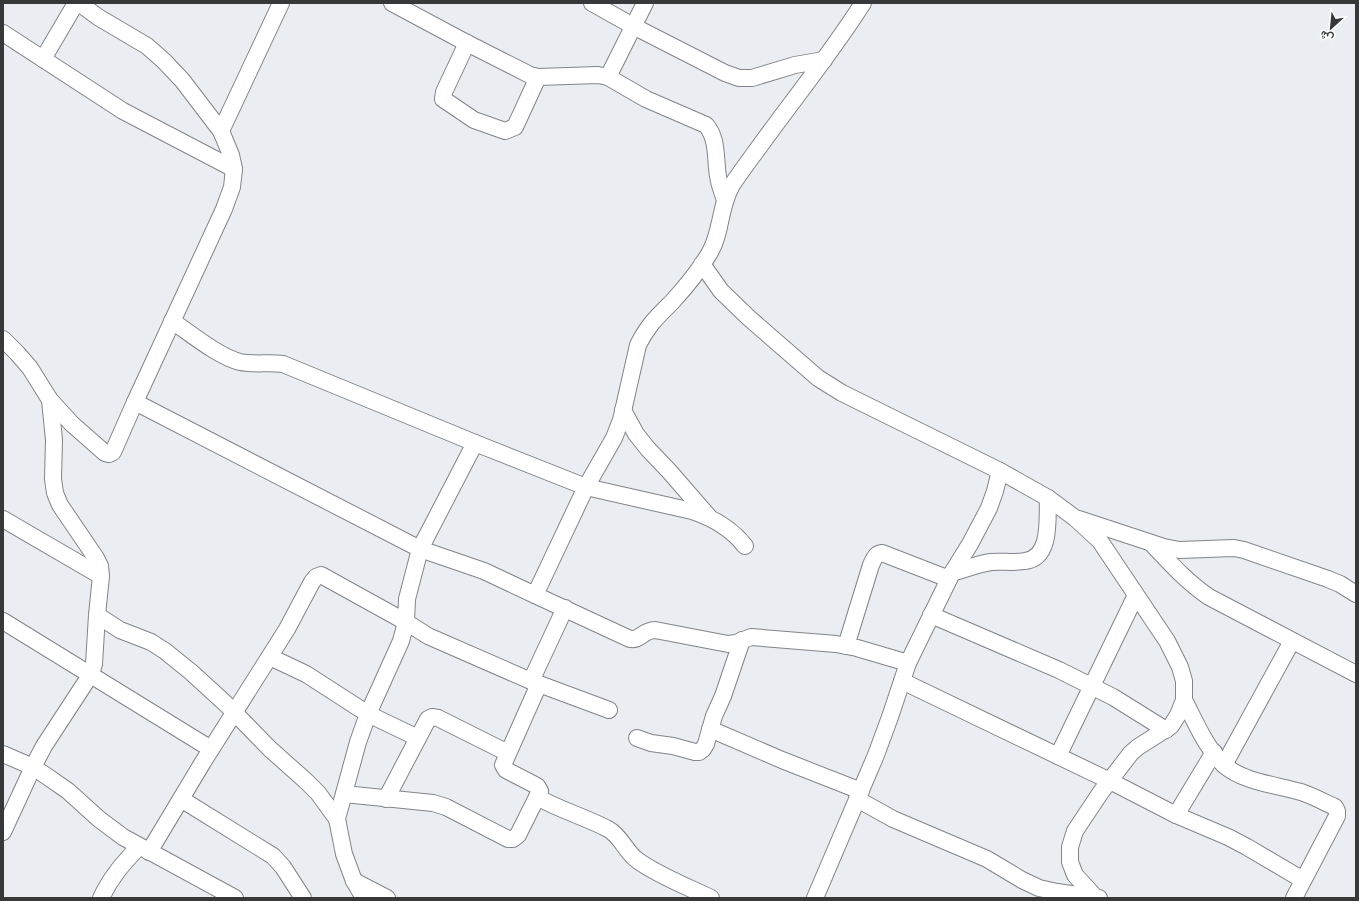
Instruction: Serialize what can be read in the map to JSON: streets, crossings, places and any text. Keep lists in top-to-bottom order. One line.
{"north":"bottom left"}
